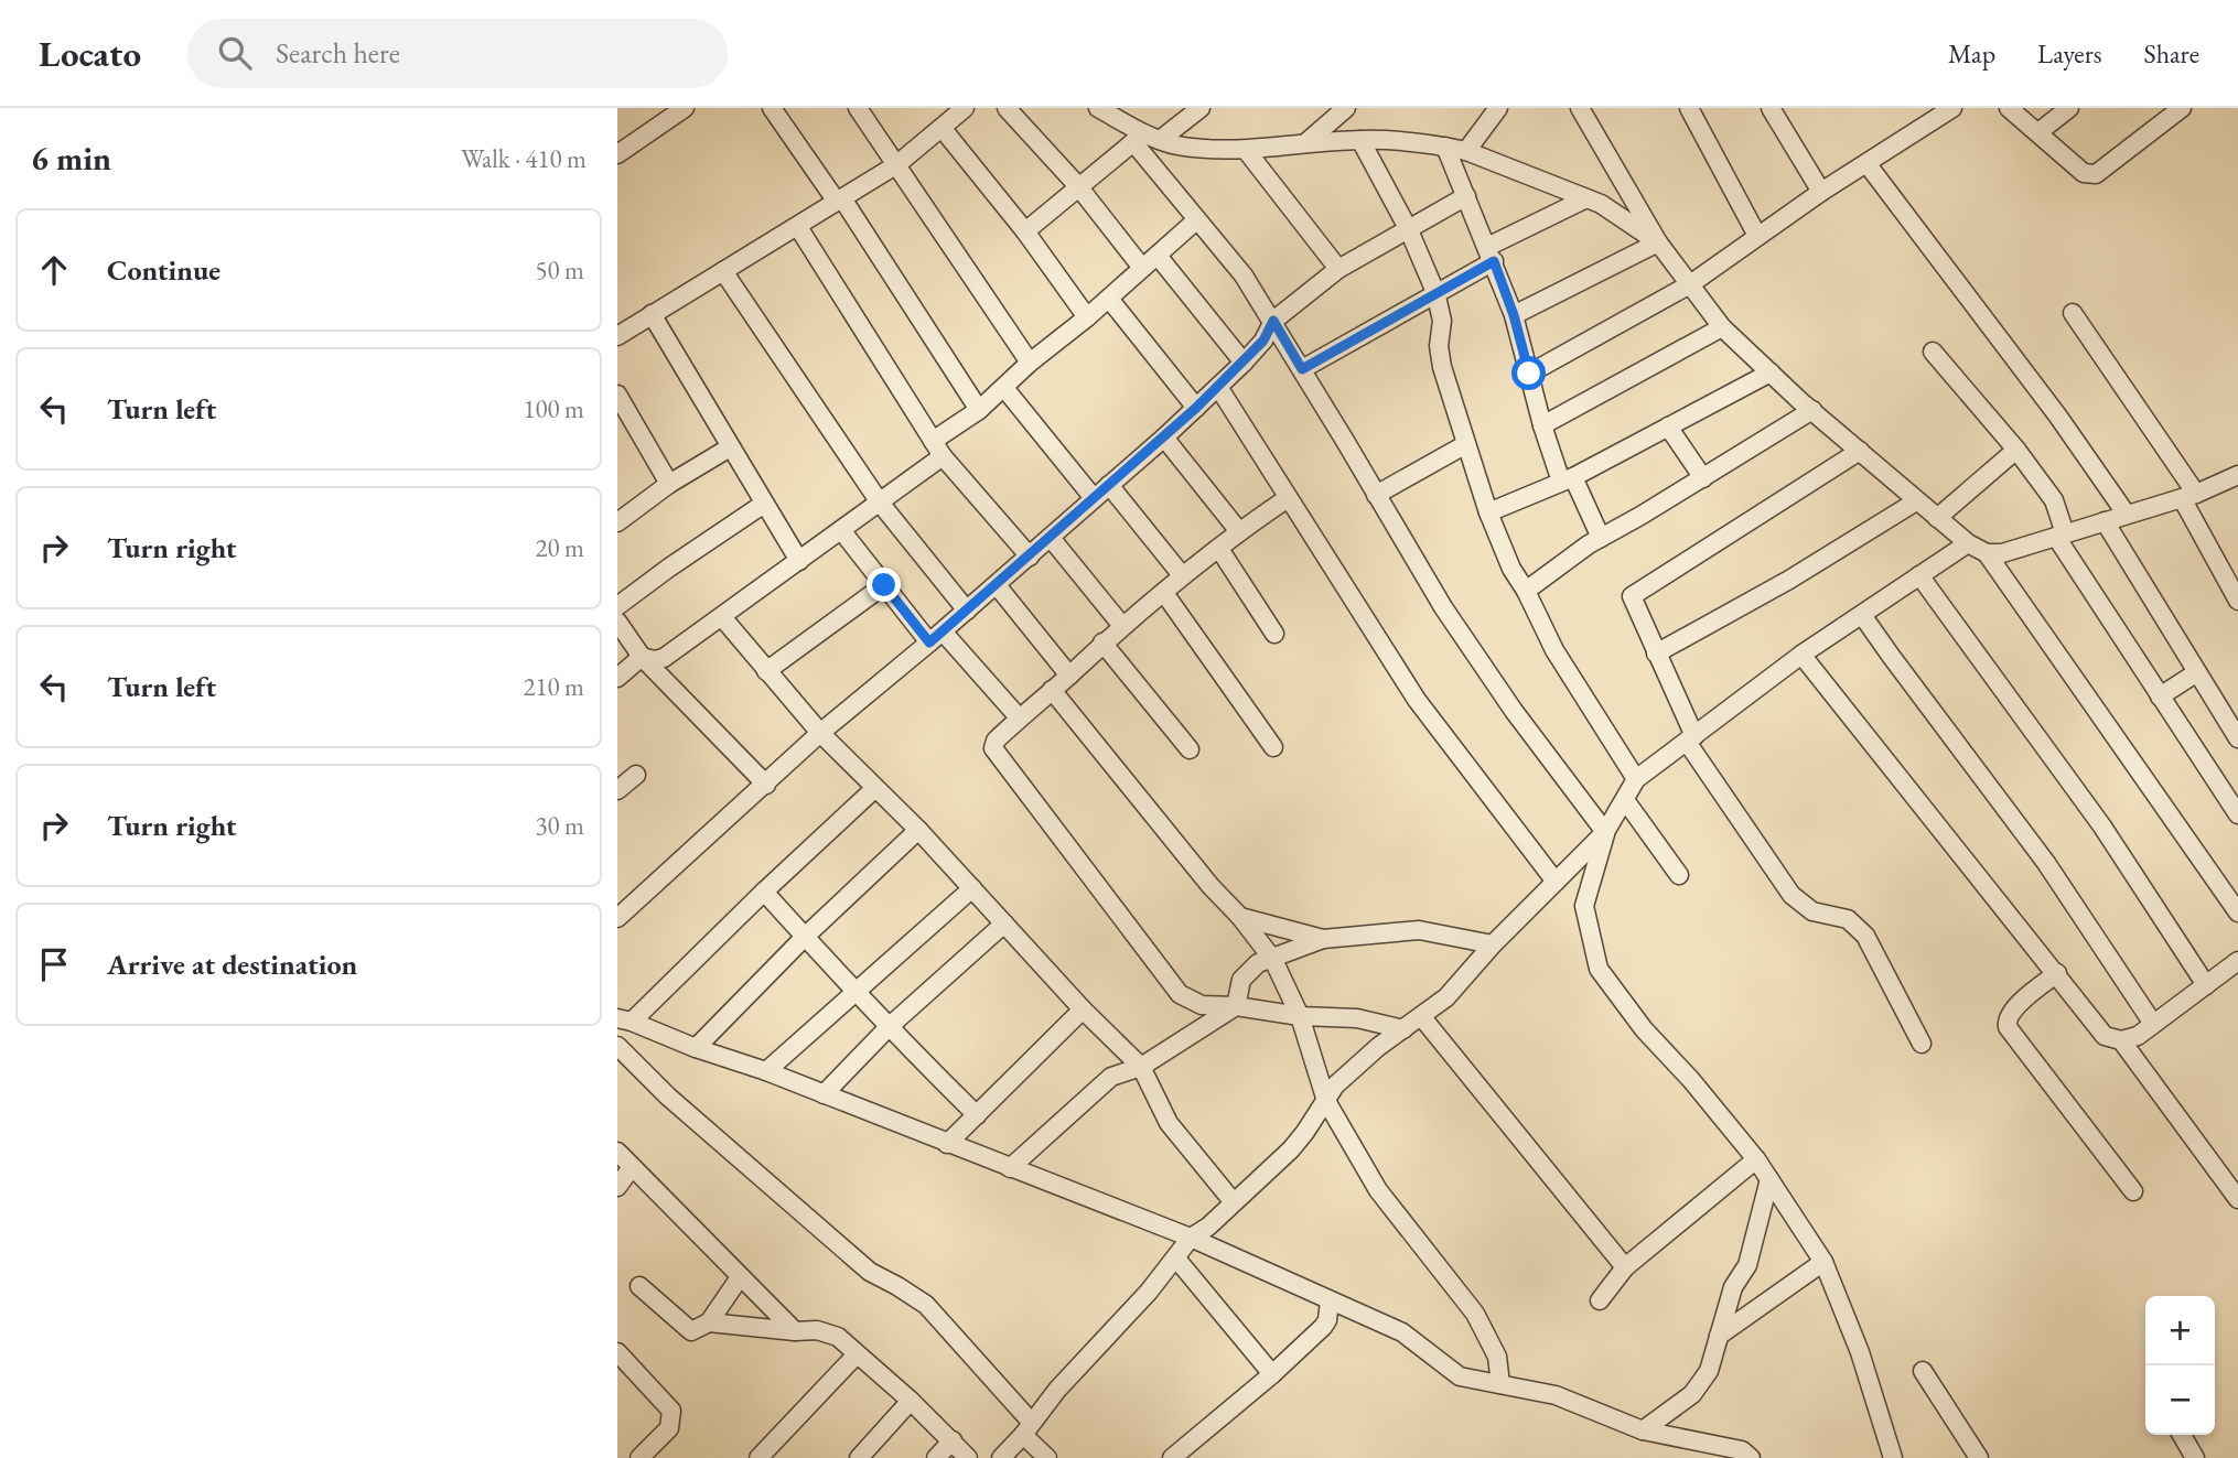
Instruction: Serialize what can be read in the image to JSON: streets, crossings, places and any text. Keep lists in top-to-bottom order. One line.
{"page":{"header":"Locato","search":"Search here","nav":["Map","Layers","Share"],"heading":["6 min","Walk · 410 m"],"list":[["Continue","50 m"],["Turn left","100 m"],["Turn right","20 m"],["Turn left","210 m"],["Turn right","30 m"],"Arrive at destination"],"map_buttons":["+","−"]}}
